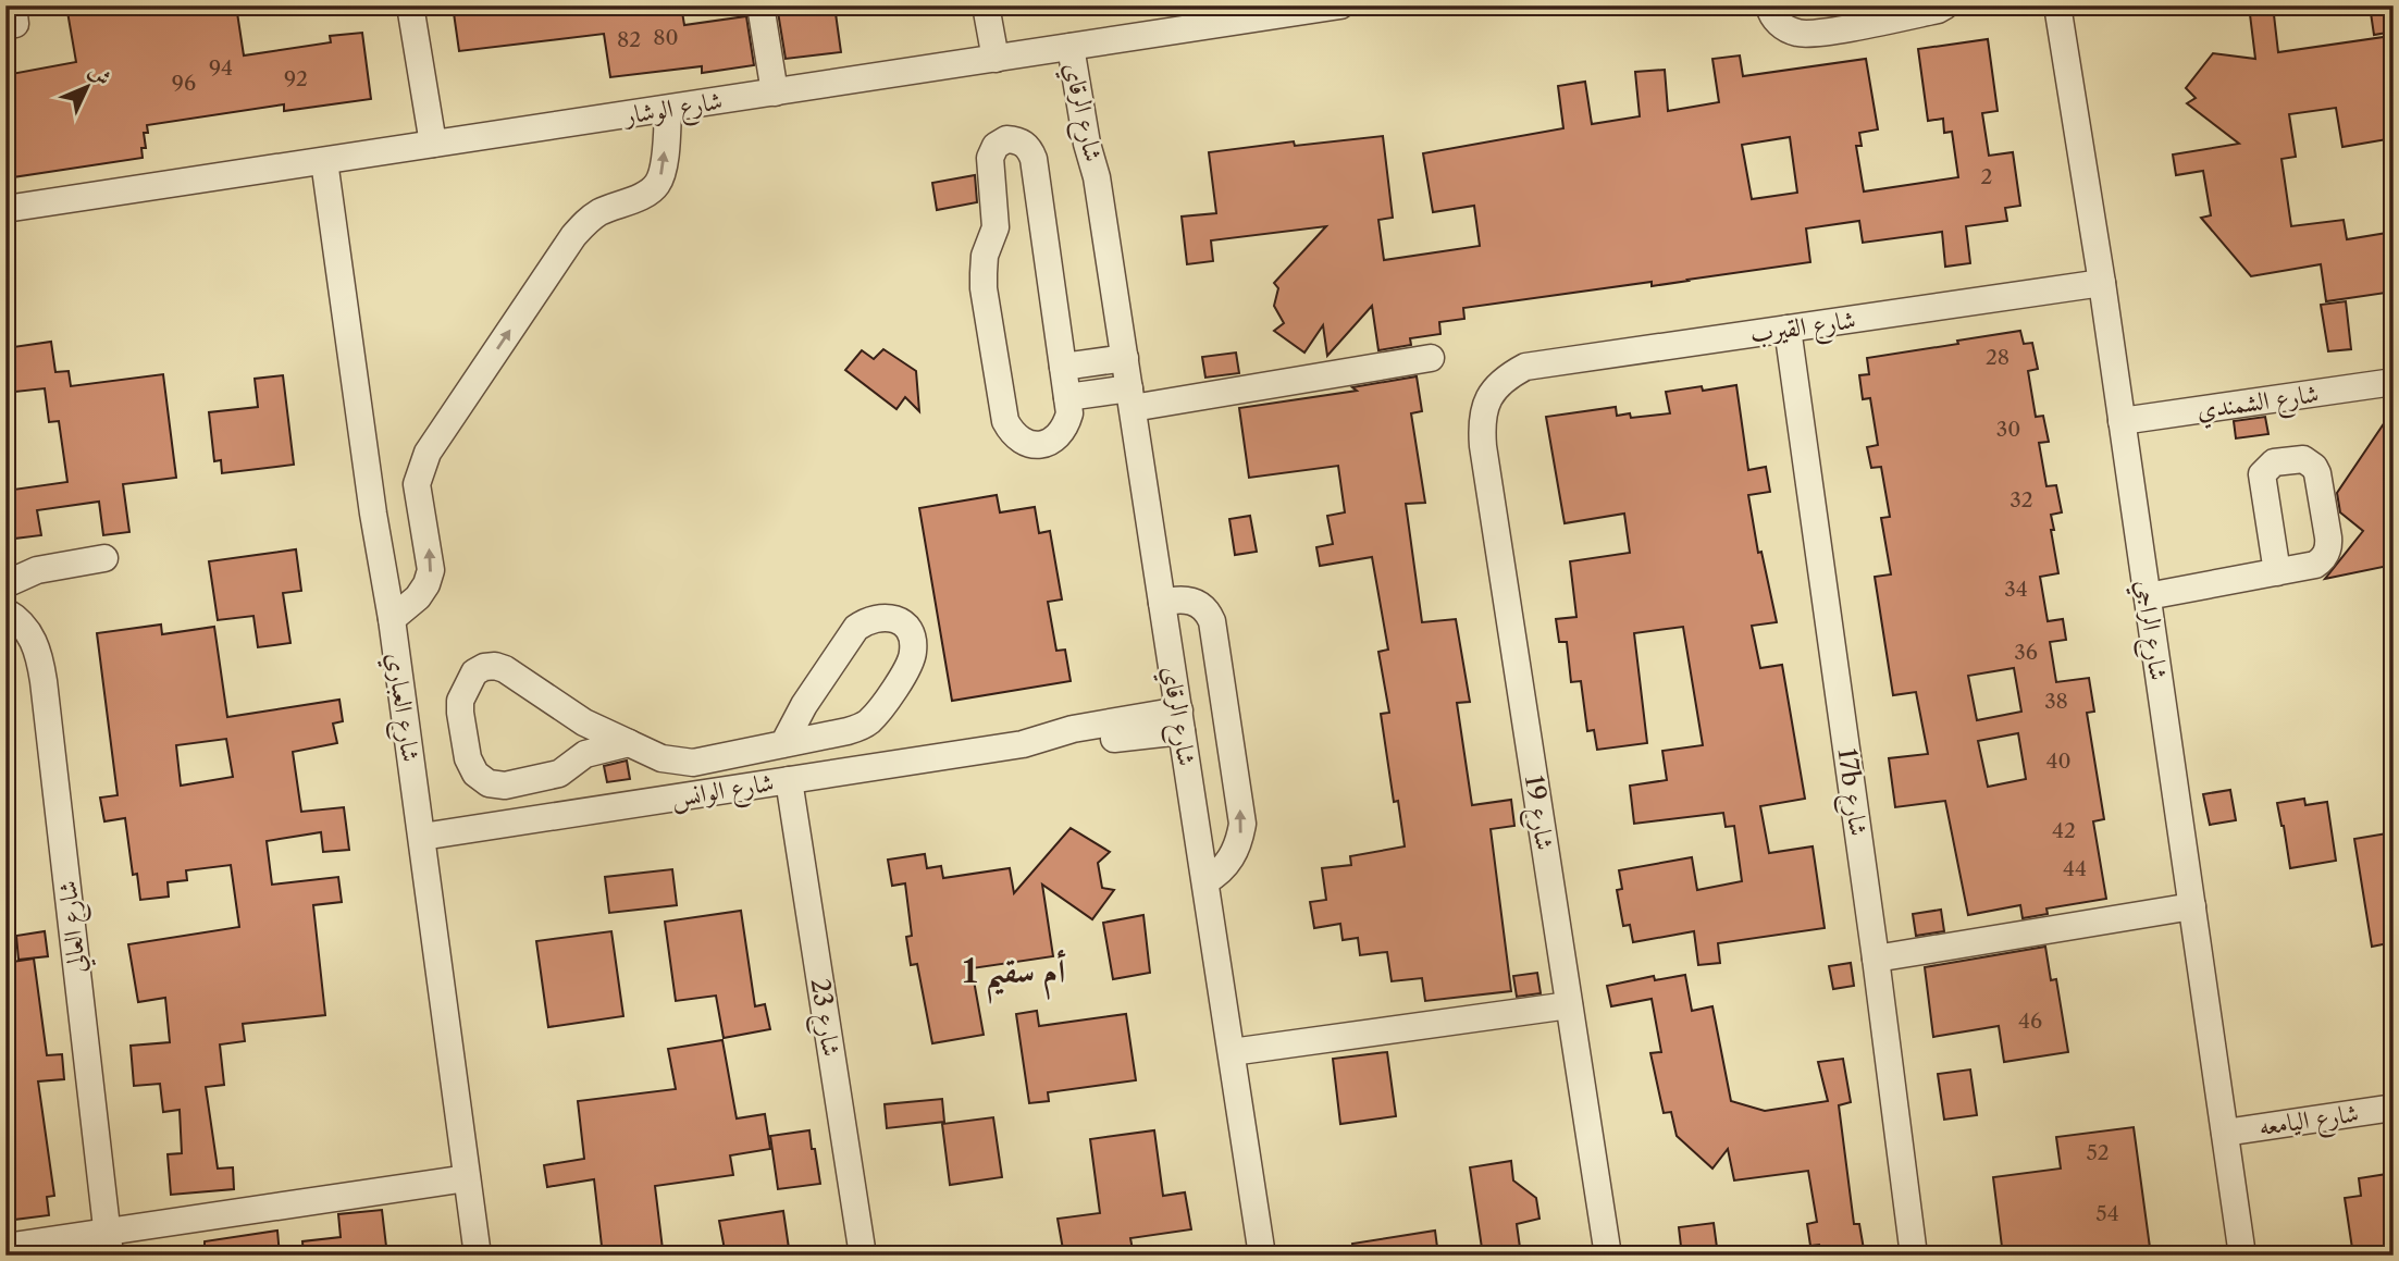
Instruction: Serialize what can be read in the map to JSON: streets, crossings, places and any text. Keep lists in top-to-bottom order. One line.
{"streets":{"street":["شارع الوشار","شارع الرقاي","شارع القيرب","شارع الشمندي","شارع الراجي","شارع العباري","شارع الوانس","17b شارع","شارع 19","شارع العالي","شارع 23","شارع اليامعه"]},"crossings":[["شارع الوشار","شارع الرقاي"],["شارع الوشار","شارع العباري"],["شارع الرقاي","شارع الوانس"],["شارع القيرب","شارع الراجي"],["شارع القيرب","17b شارع"],["شارع القيرب","شارع 19"],["شارع الشمندي","شارع الراجي"],["شارع الراجي","شارع اليامعه"],["شارع العباري","شارع الوانس"],["شارع الوانس","شارع 23"]],"districts":["أم سقيم 1"],"house_numbers":["80","82","94","92","96","2","28","30","32","34","36","38","40","42","44","46","52","54"],"north":"top right"}
